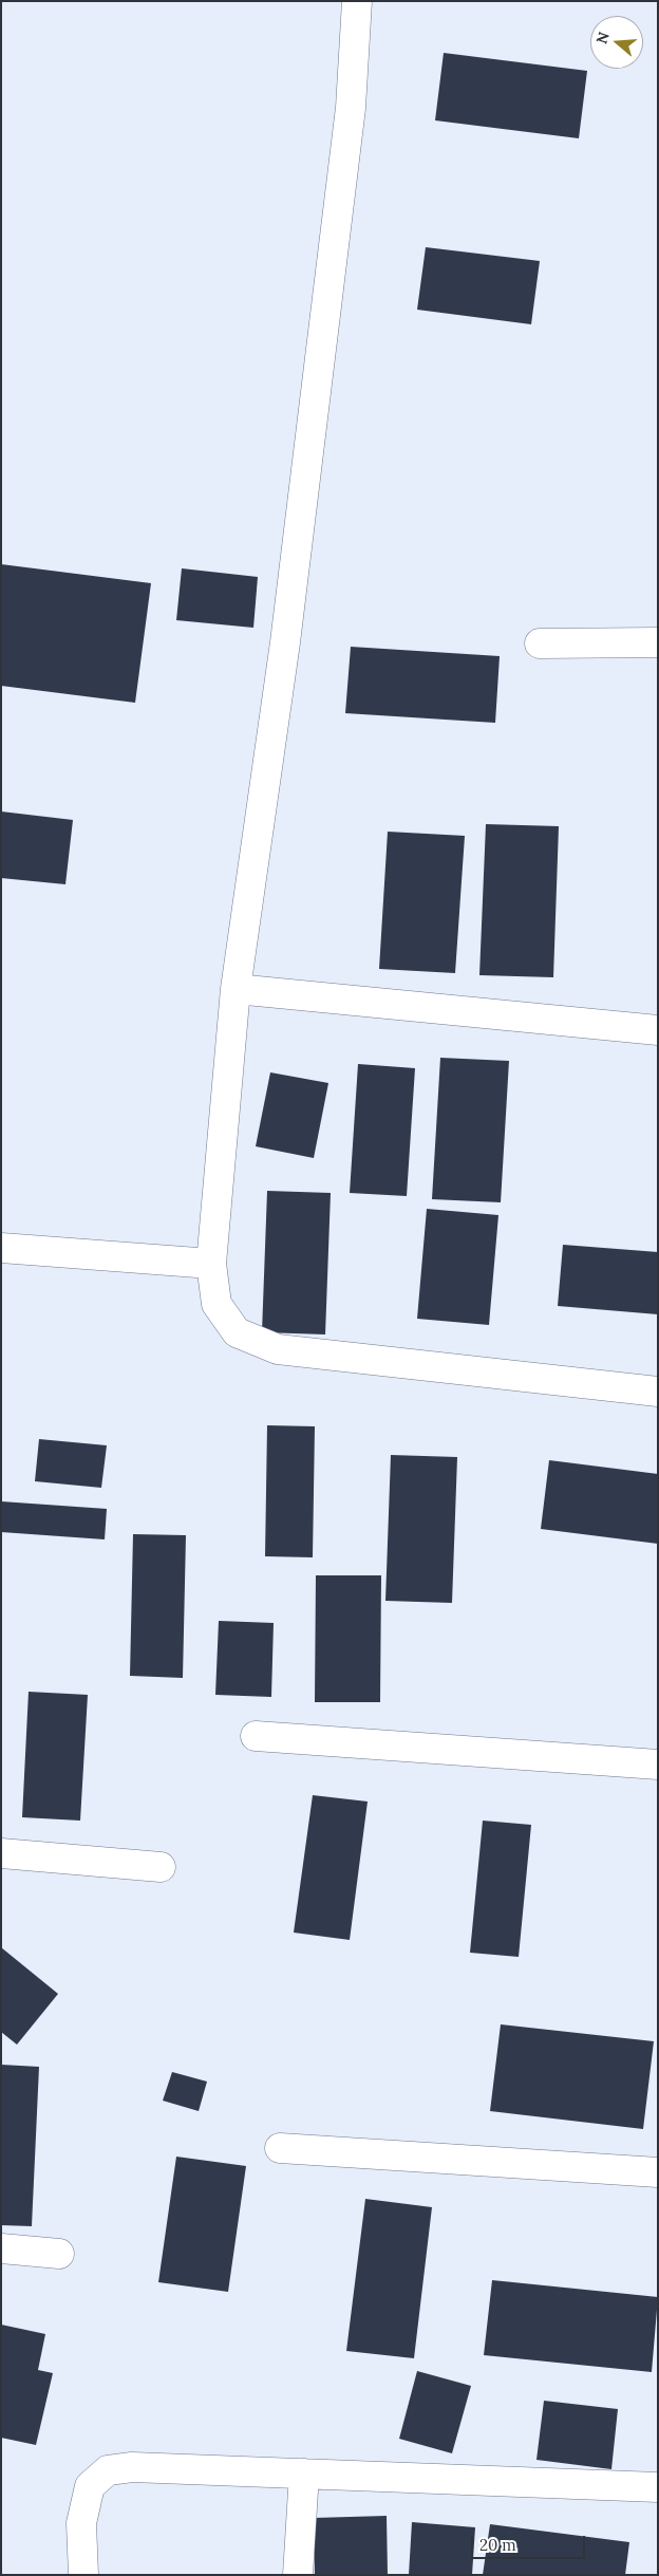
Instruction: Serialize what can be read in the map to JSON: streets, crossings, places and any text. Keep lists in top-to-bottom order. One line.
{"scale_bar":"20 m","north":"left"}
